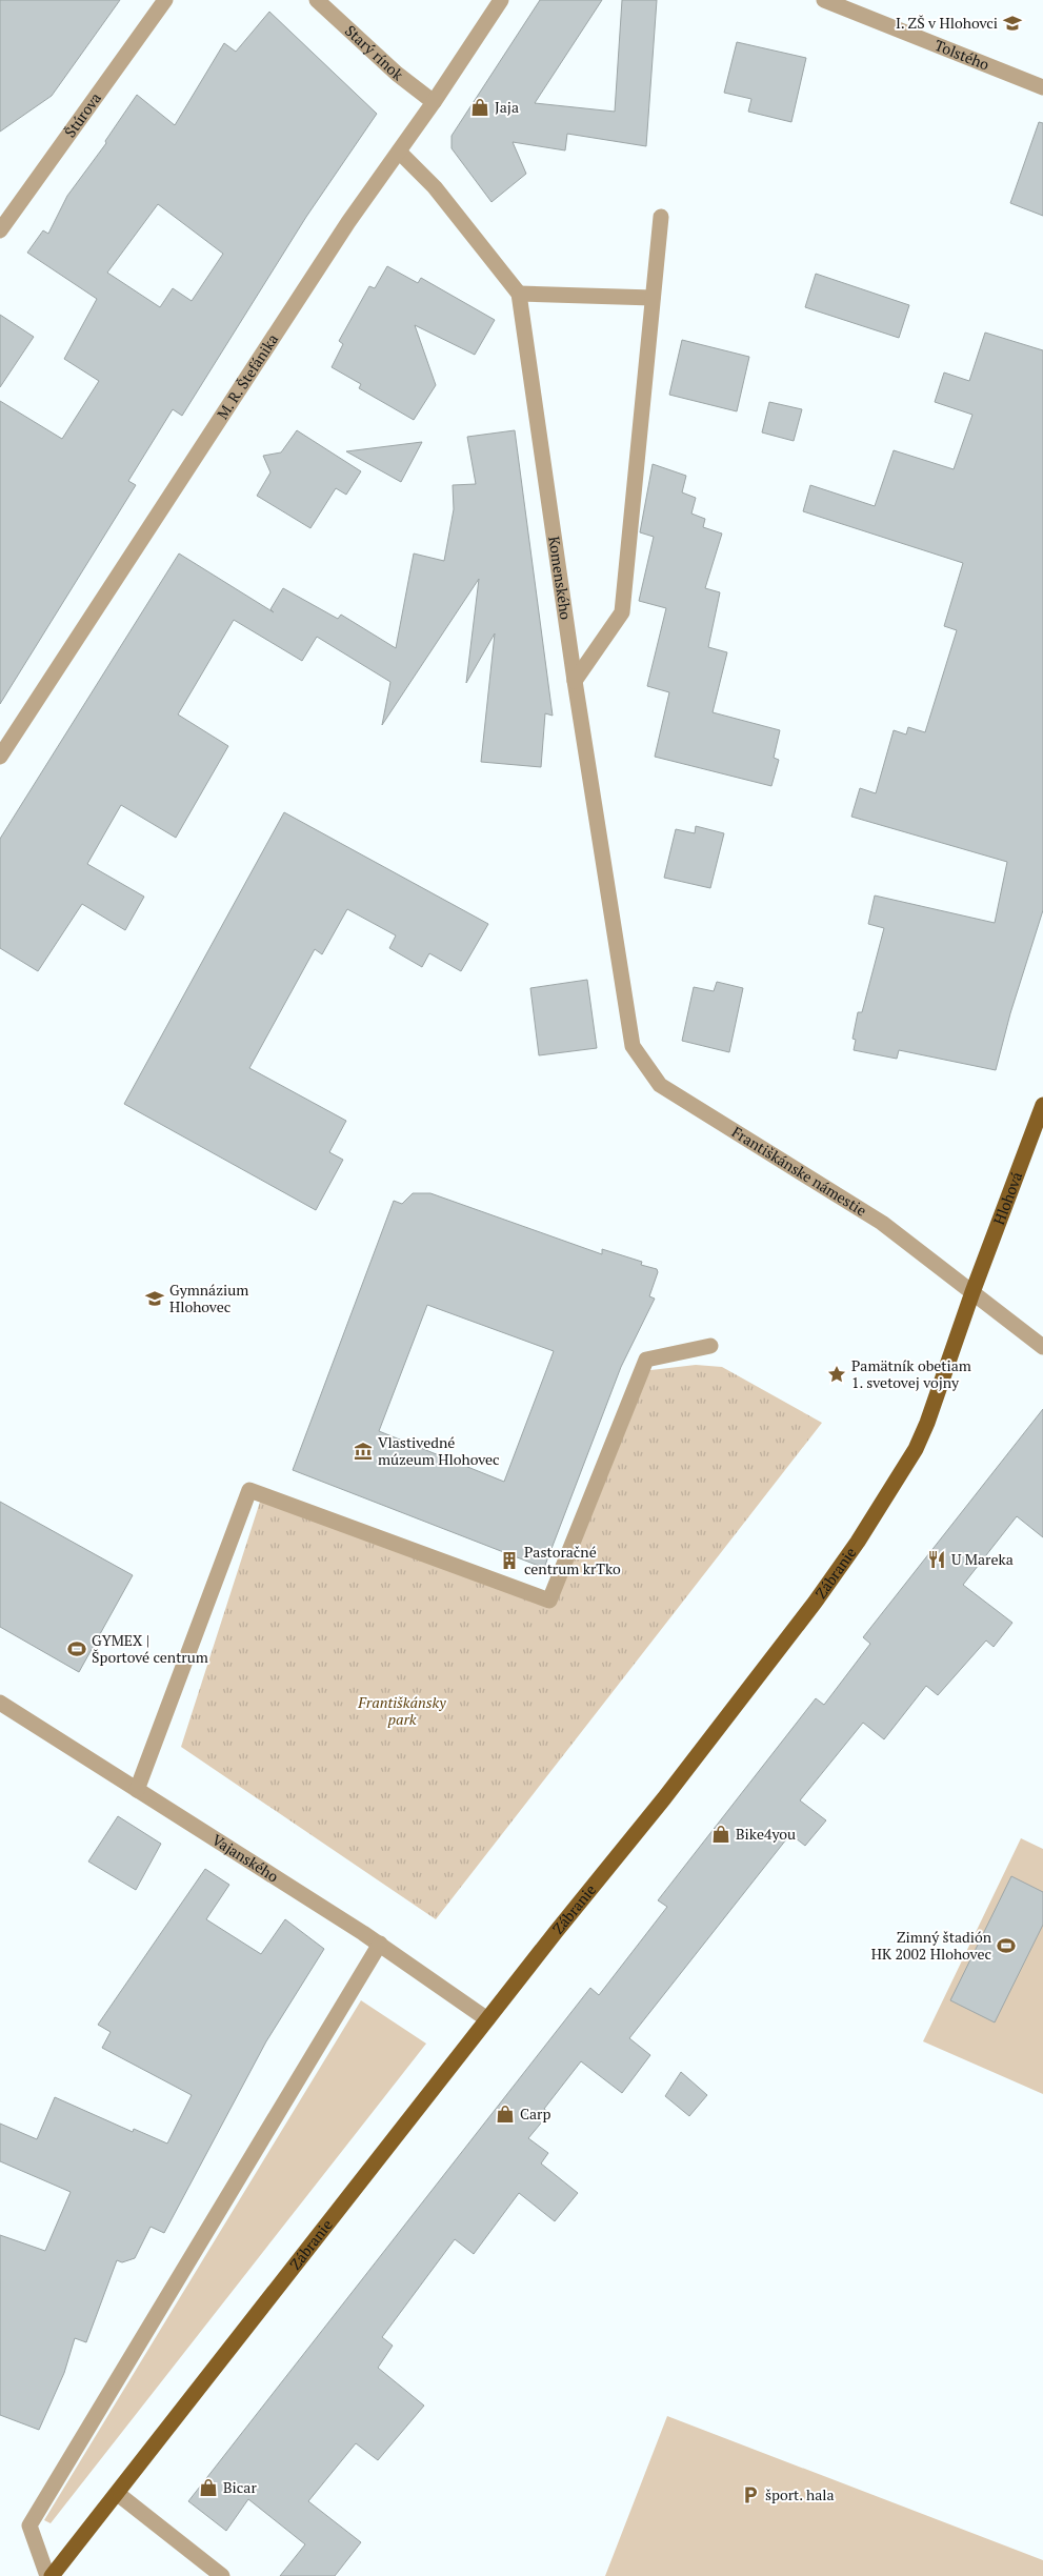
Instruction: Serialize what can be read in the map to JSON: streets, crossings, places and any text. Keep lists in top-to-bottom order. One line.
{"streets":{"main road":["Hlohová","Zábranie"],"street":["Starý rínok","Tolstého","Štúrova","M. R. Štefánika","Komenského","Františkánske námestie","Vajanského"]},"crossings":[["Starý rínok","M. R. Štefánika"],["M. R. Štefánika","Komenského"],["Komenského","Františkánske námestie"],["Františkánske námestie","Hlohová"],["Františkánske námestie","Zábranie"],["Hlohová","Zábranie"],["Zábranie","Vajanského"]],"parks":["Františkánsky park"],"places":{"school or university":["I. ZŠ v Hlohovci","Gymnázium Hlohovec"],"shop":["Jaja","Bike4you","Carp","Bicar"],"place":["Pamätník obetiam 1. svetovej vojny"],"museum":["Vlastivedné múzeum Hlohovec"],"restaurant":["U Mareka"],"building":["Pastoračné centrum krTko"],"sports":["GYMEX | Športové centrum","Zimný štadión HK 2002 Hlohovec"],"parking":["šport. hala"]}}
